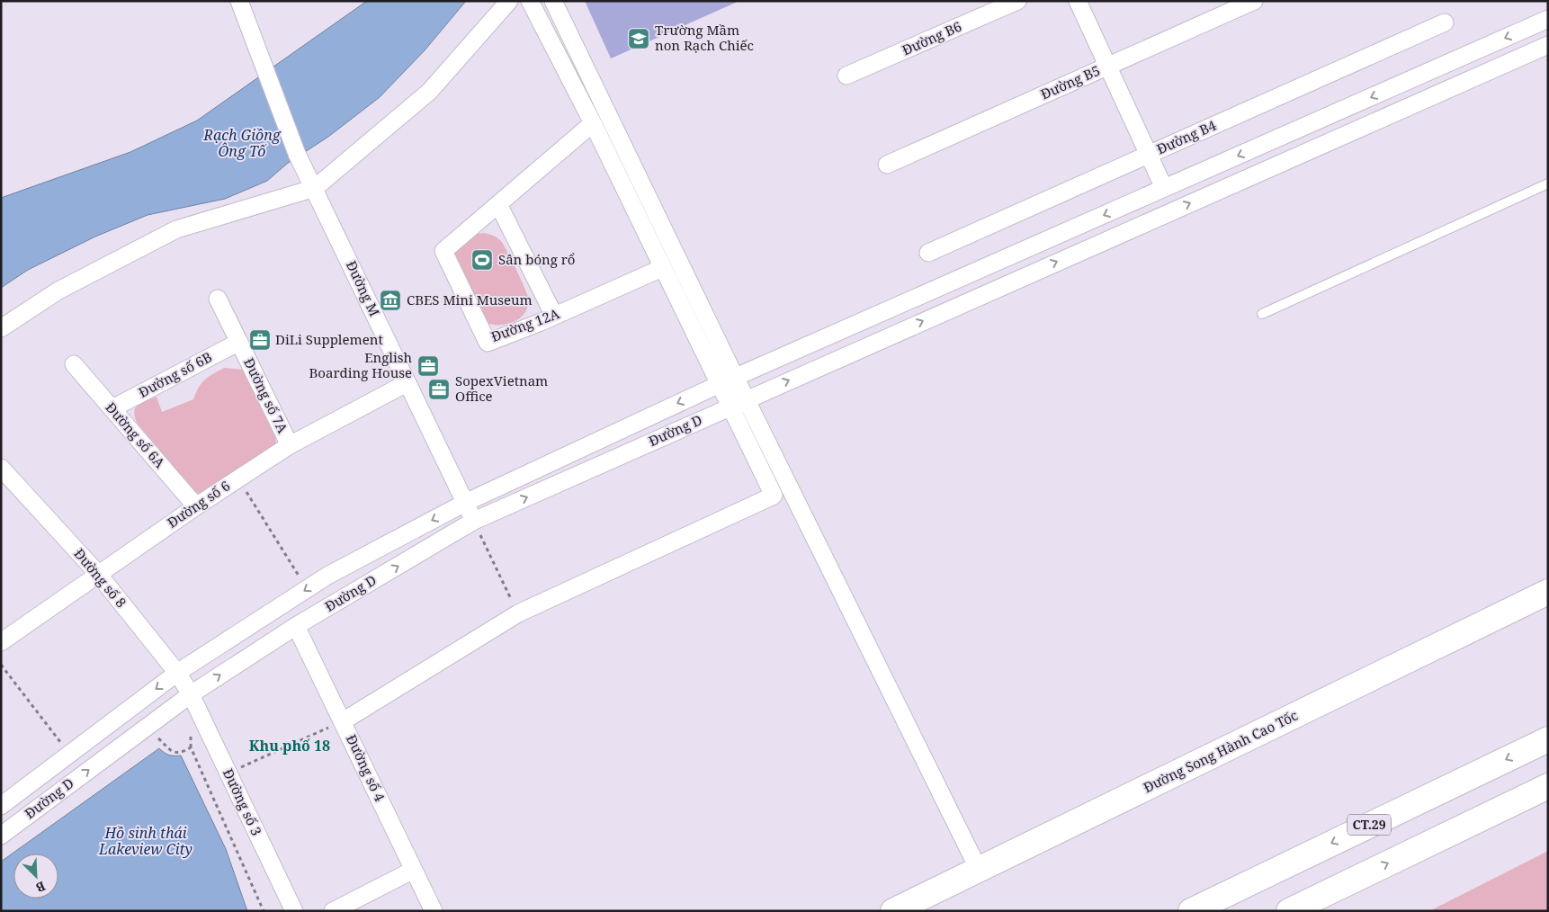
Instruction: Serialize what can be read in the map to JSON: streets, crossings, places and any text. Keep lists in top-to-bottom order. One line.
{"streets":{"main road":["Đường Song Hành Cao Tốc","CT.29"],"street":["Đường B6","Đường B5","Đường B4","Đường M","Đường 12A","Đường số 6B","Đường số 7A","Đường D","Đường số 6A","Đường số 6","Đường số 8","Đường số 4","Đường số 3"]},"crossings":[["Đường M","Đường D"],["Đường M","Đường số 6"],["Đường số 6B","Đường số 7A"],["Đường số 6B","Đường số 6A"],["Đường số 7A","Đường số 6"],["Đường D","Đường số 8"],["Đường D","Đường số 4"],["Đường D","Đường số 3"],["Đường số 6A","Đường số 6"],["Đường số 6","Đường số 8"],["Đường số 8","Đường số 3"]],"districts":["Khu phố 18"],"water":["Rạch Giồng Ông Tố","Hồ sinh thái Lakeview City"],"places":{"school or university":["Trường Mầm non Rạch Chiếc"],"sports":["Sân bóng rổ"],"museum":["CBES Mini Museum"],"office":["DiLi Supplement","English Boarding House","SopexVietnam Office"]},"north":"bottom right"}
